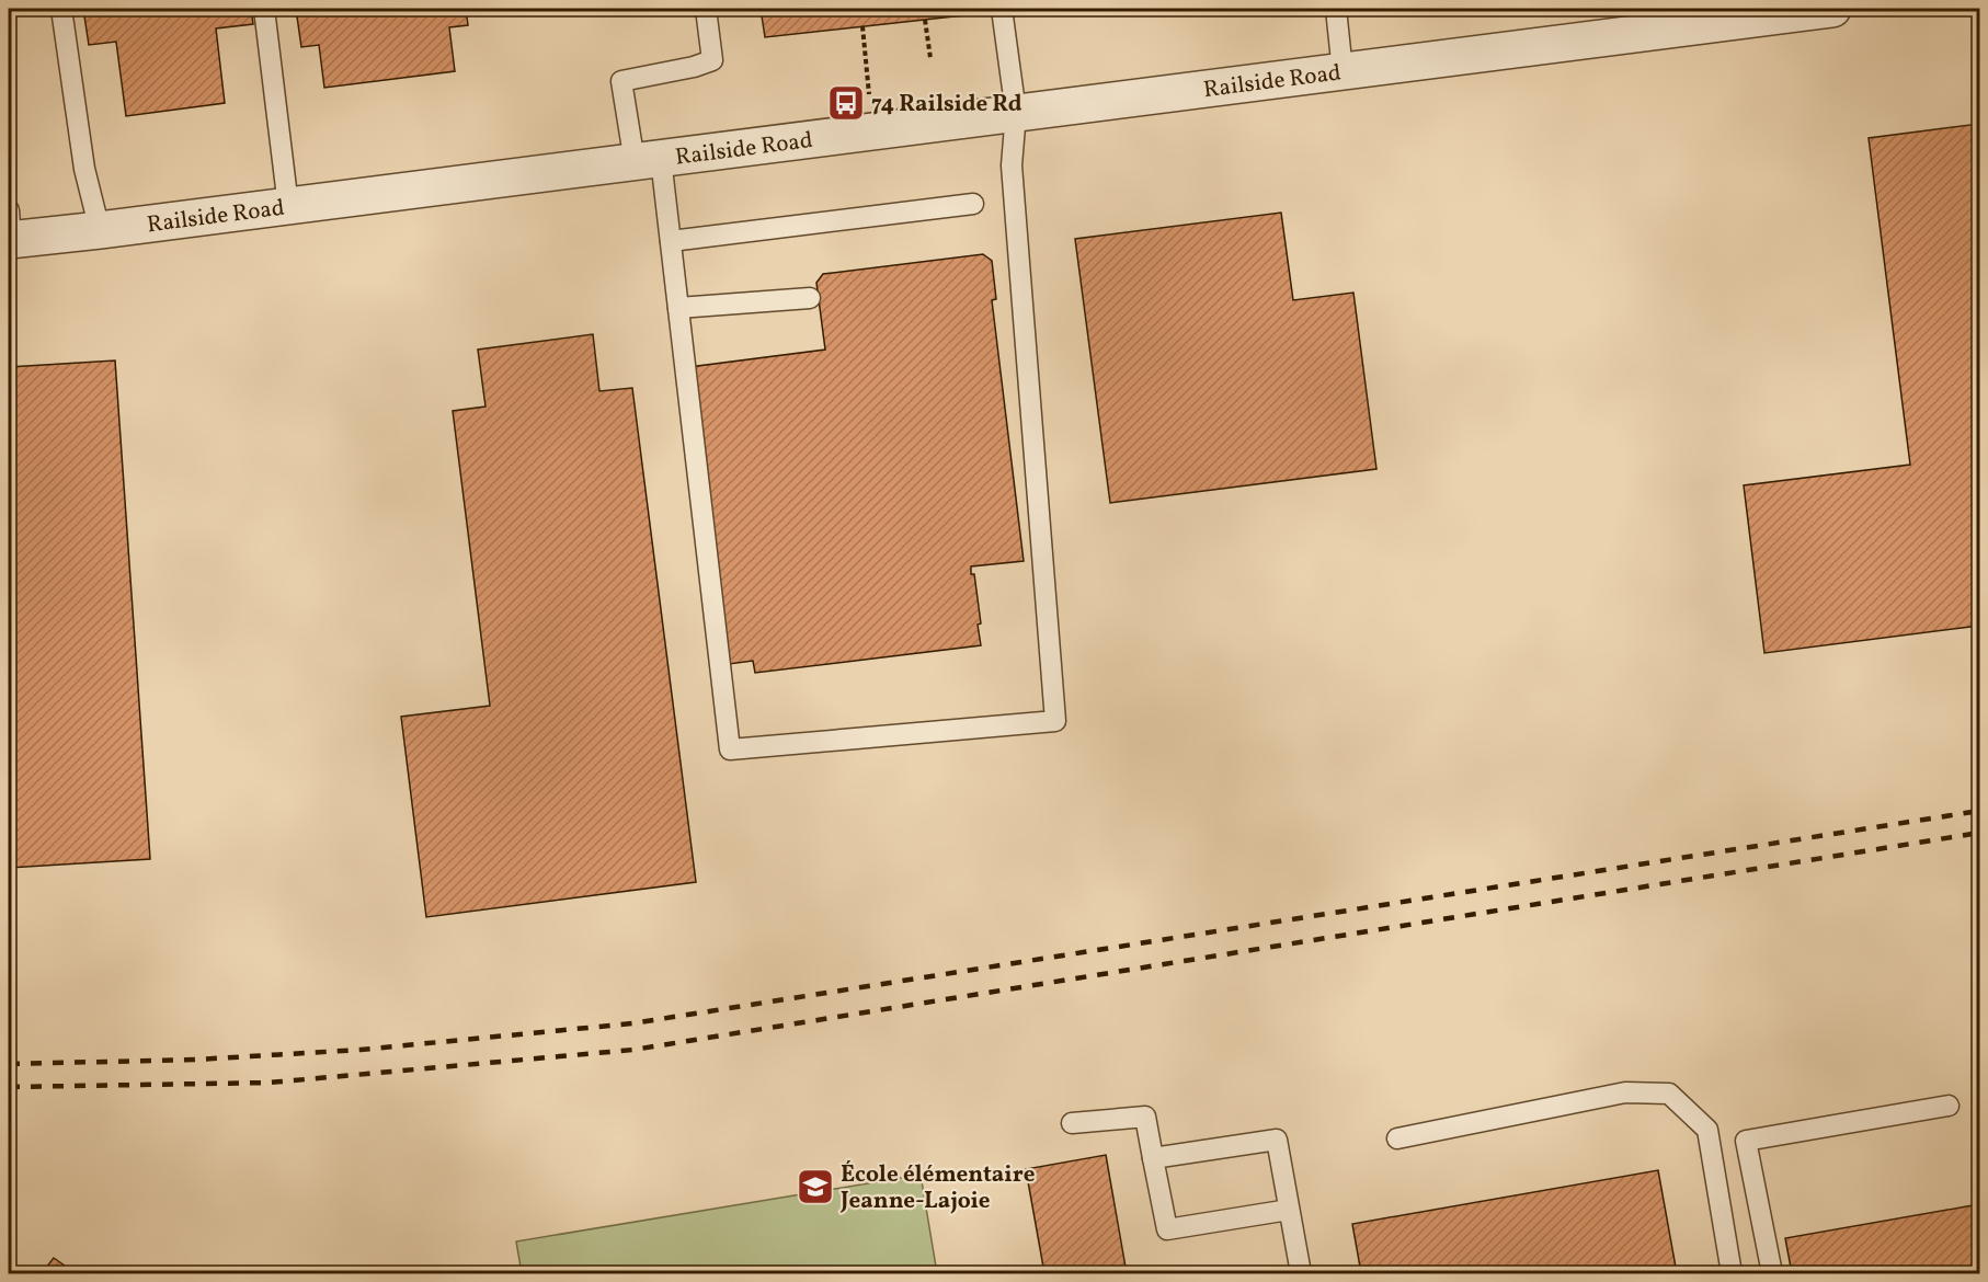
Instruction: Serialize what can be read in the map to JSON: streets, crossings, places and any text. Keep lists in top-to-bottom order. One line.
{"streets":{"street":["Railside Road"]},"places":{"bus stop":["74 Railside Rd"],"school or university":["École élémentaire Jeanne-Lajoie"]}}
